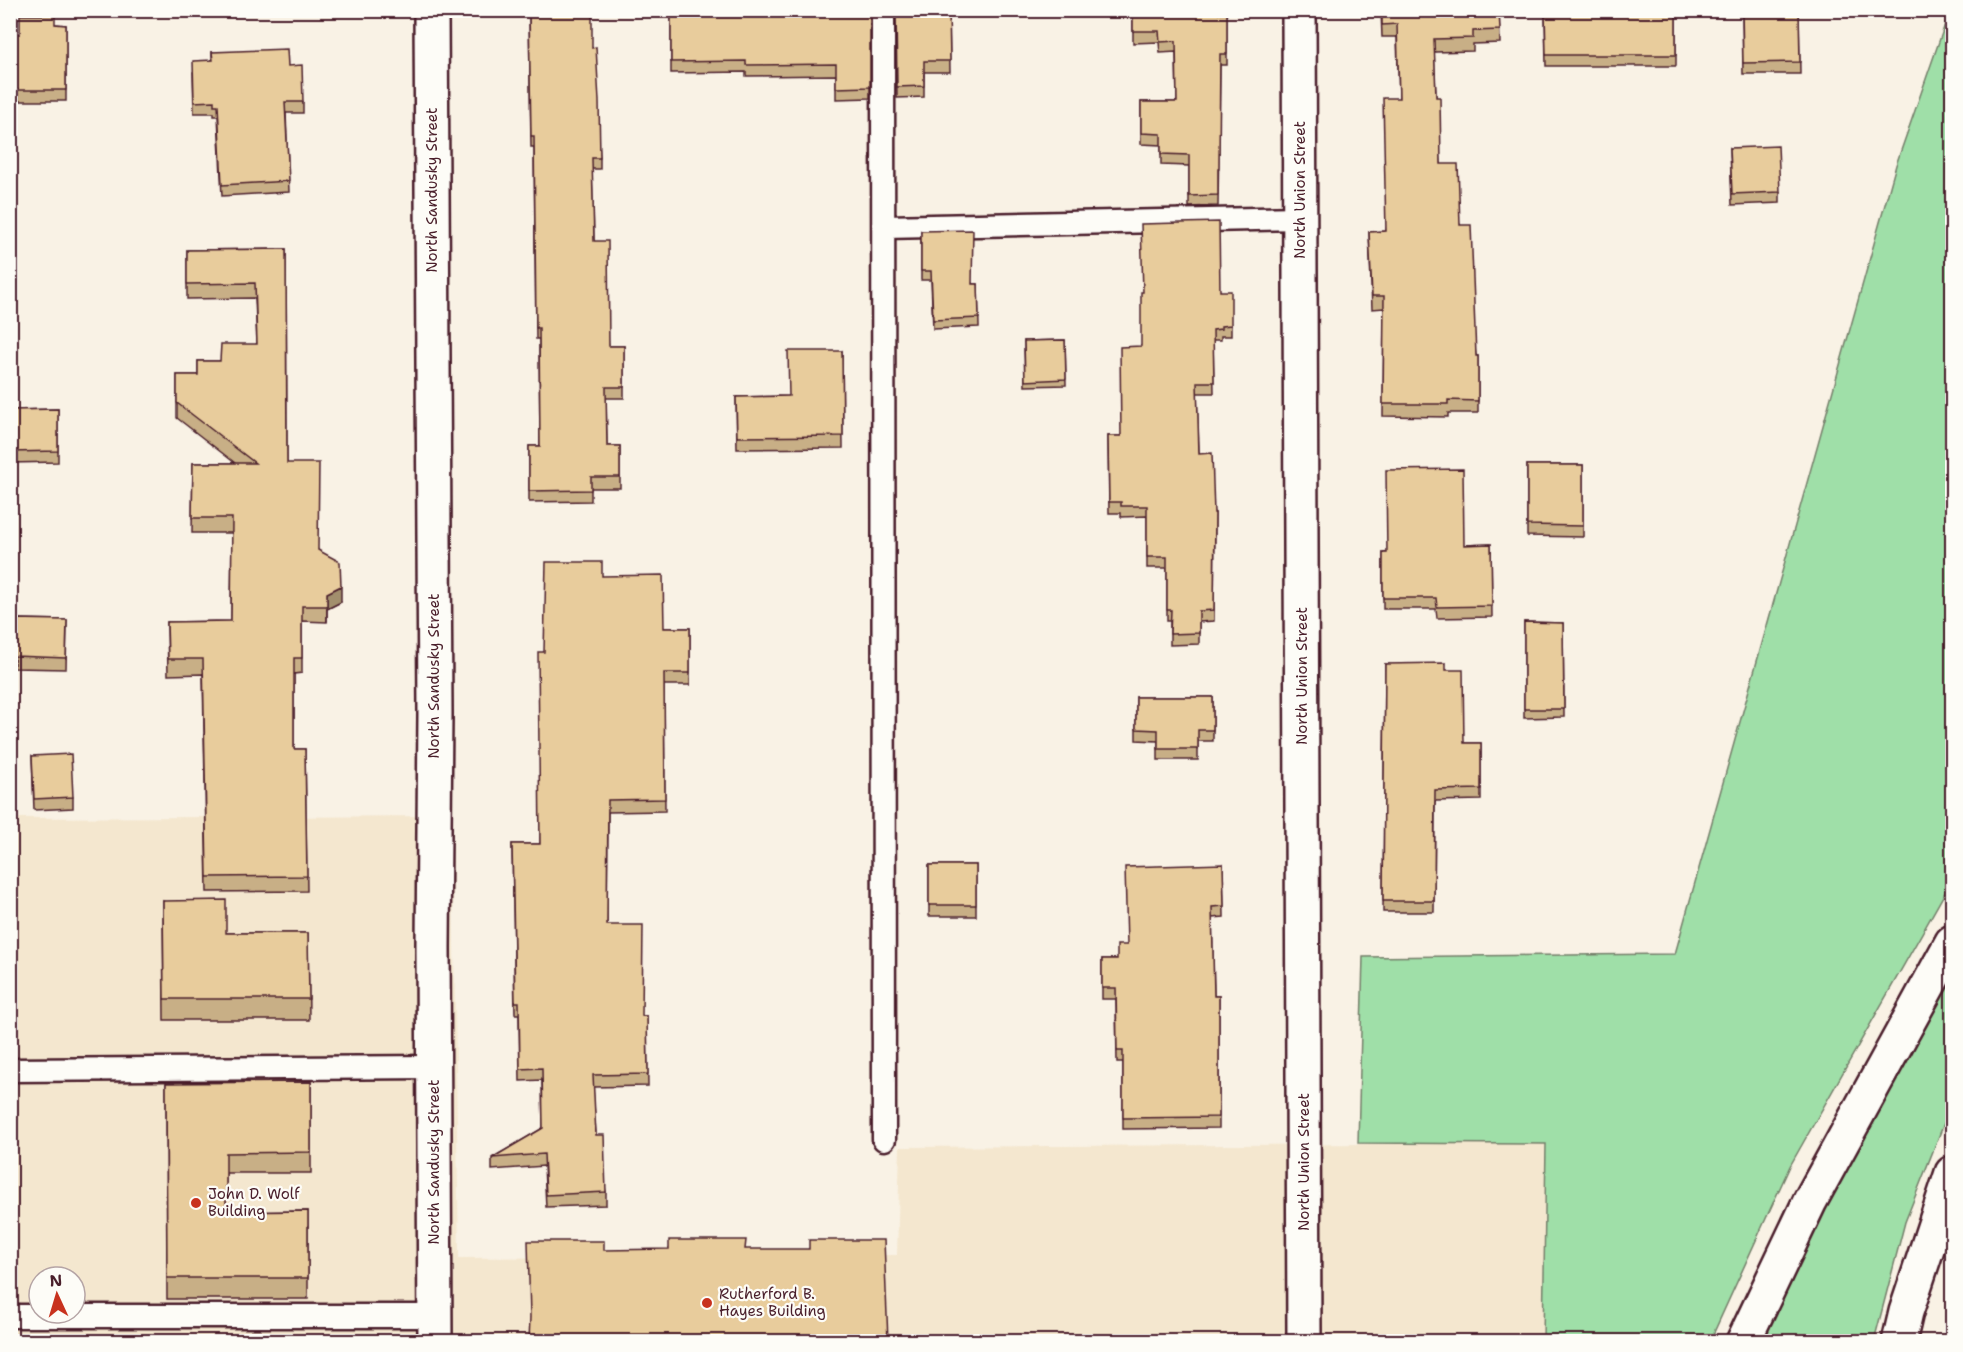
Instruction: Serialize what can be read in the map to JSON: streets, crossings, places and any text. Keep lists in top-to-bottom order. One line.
{"streets":{"main road":["North Sandusky Street","North Union Street"]},"places":["John D. Wolf Building","Rutherford B. Hayes Building"],"north":"top"}
